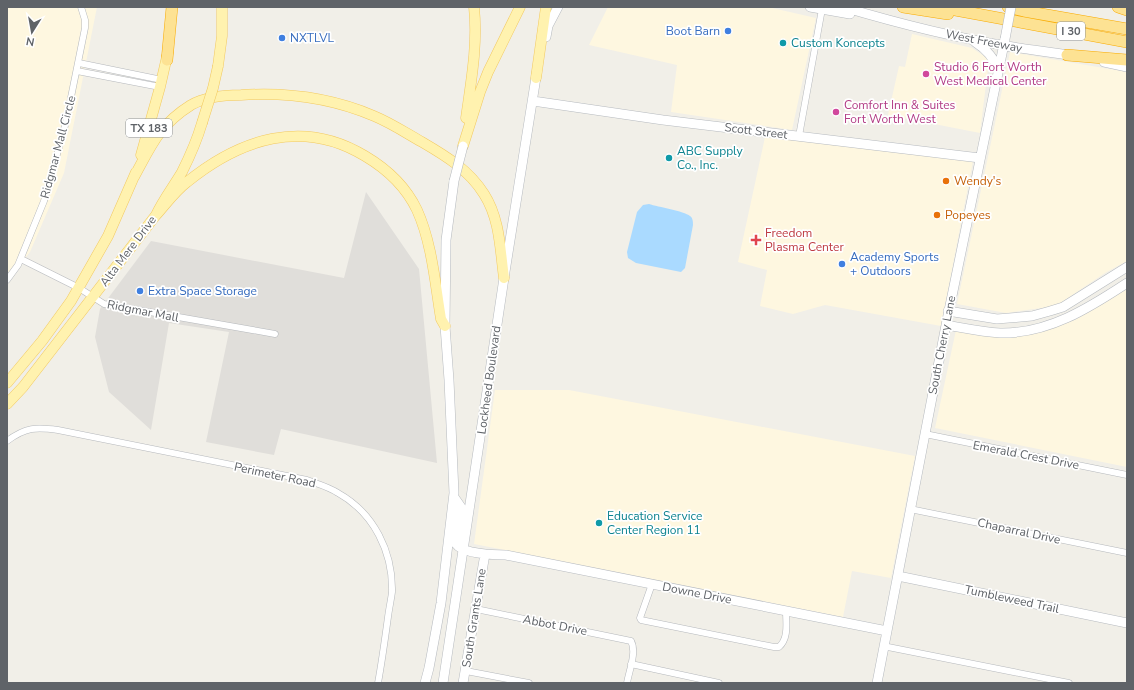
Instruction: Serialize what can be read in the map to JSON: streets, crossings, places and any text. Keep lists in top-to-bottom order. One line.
{"streets":{"highway":["I 30","West Freeway"],"main road":["TX 183","Alta Mere Drive"],"street":["Scott Street","Ridgmar Mall Circle","Ridgmar Mall","South Cherry Lane","Lockheed Boulevard","Emerald Crest Drive","Perimeter Road","Chaparral Drive","Downe Drive","Tumbleweed Trail","South Grants Lane","Abbot Drive"]},"crossings":[["I 30","South Cherry Lane"],["West Freeway","South Cherry Lane"],["Scott Street","South Cherry Lane"],["Scott Street","Lockheed Boulevard"],["Ridgmar Mall Circle","Ridgmar Mall"],["Alta Mere Drive","Ridgmar Mall"],["South Cherry Lane","Emerald Crest Drive"],["South Cherry Lane","Chaparral Drive"],["South Cherry Lane","Downe Drive"],["South Cherry Lane","Tumbleweed Trail"],["Lockheed Boulevard","Downe Drive"],["Downe Drive","South Grants Lane"],["South Grants Lane","Abbot Drive"]],"places":{"other":["Boot Barn","NXTLVL","Custom Koncepts","Studio 6 Fort Worth West Medical Center","Comfort Inn & Suites Fort Worth West","ABC Supply Co., Inc.","Wendy's","Popeyes","Academy Sports + Outdoors","Extra Space Storage","Education Service Center Region 11"],"health":["Freedom Plasma Center"]},"north":"bottom"}
